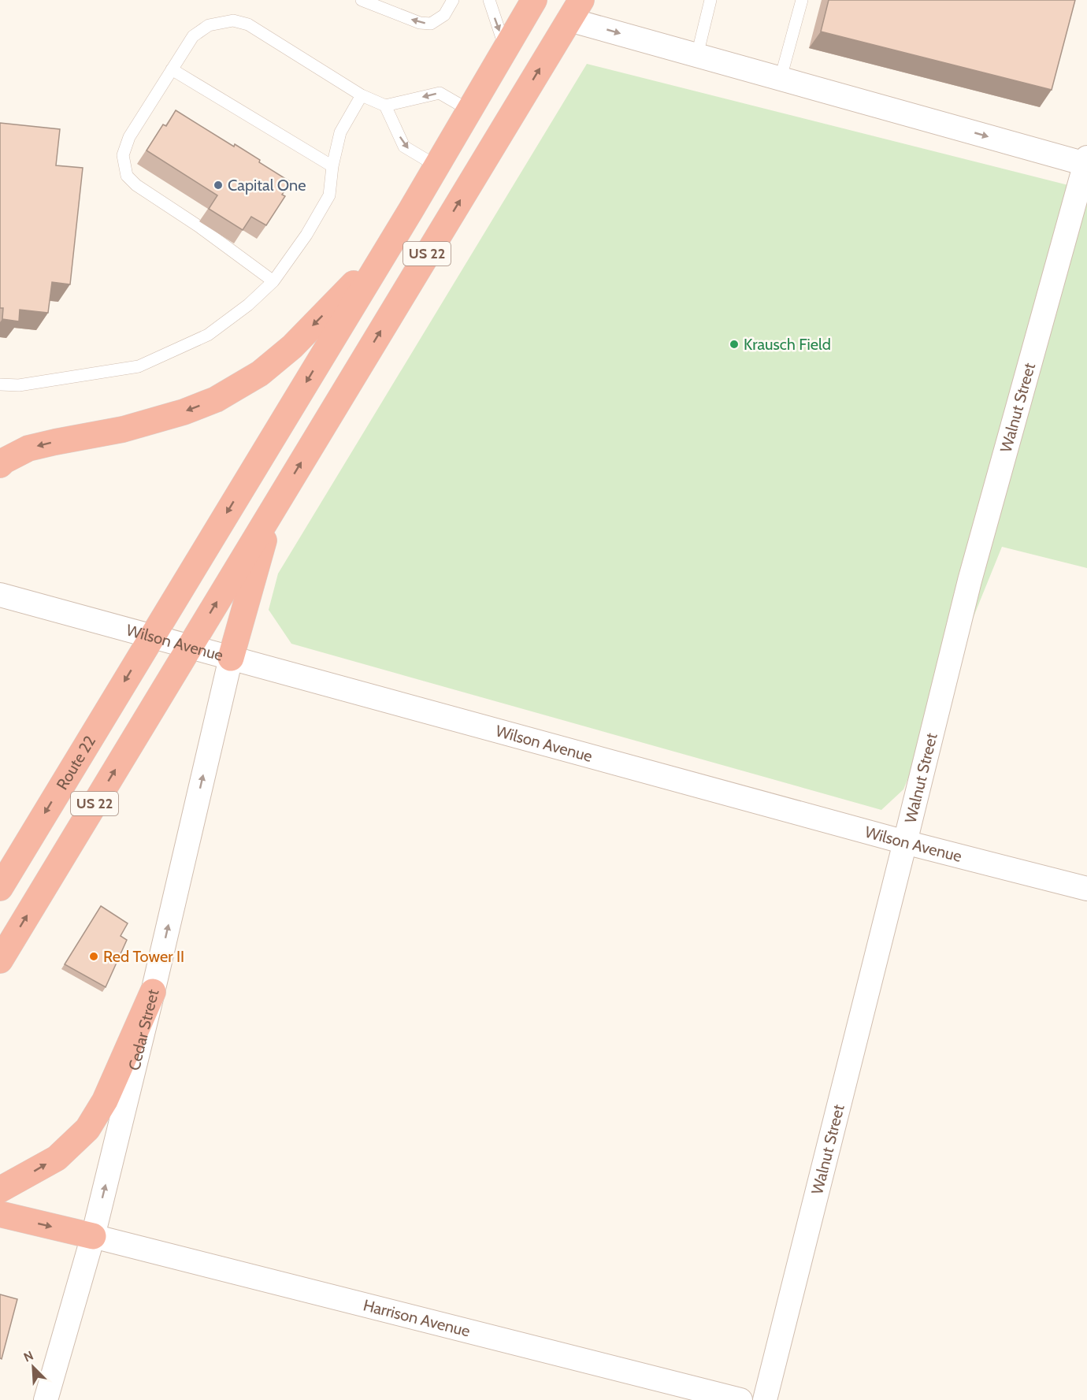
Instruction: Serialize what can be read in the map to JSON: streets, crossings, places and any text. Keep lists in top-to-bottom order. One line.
{"streets":{"highway":["US 22","Route 22"],"street":["Walnut Street","Wilson Avenue","Cedar Street","Harrison Avenue"]},"crossings":[["US 22","Wilson Avenue"],["US 22","Route 22"],["Walnut Street","Wilson Avenue"],["Wilson Avenue","Route 22"],["Wilson Avenue","Cedar Street"],["Cedar Street","Harrison Avenue"]],"one_way":["Cedar Street"],"places":["Capital One","Krausch Field","Red Tower II"],"north":"top left"}
